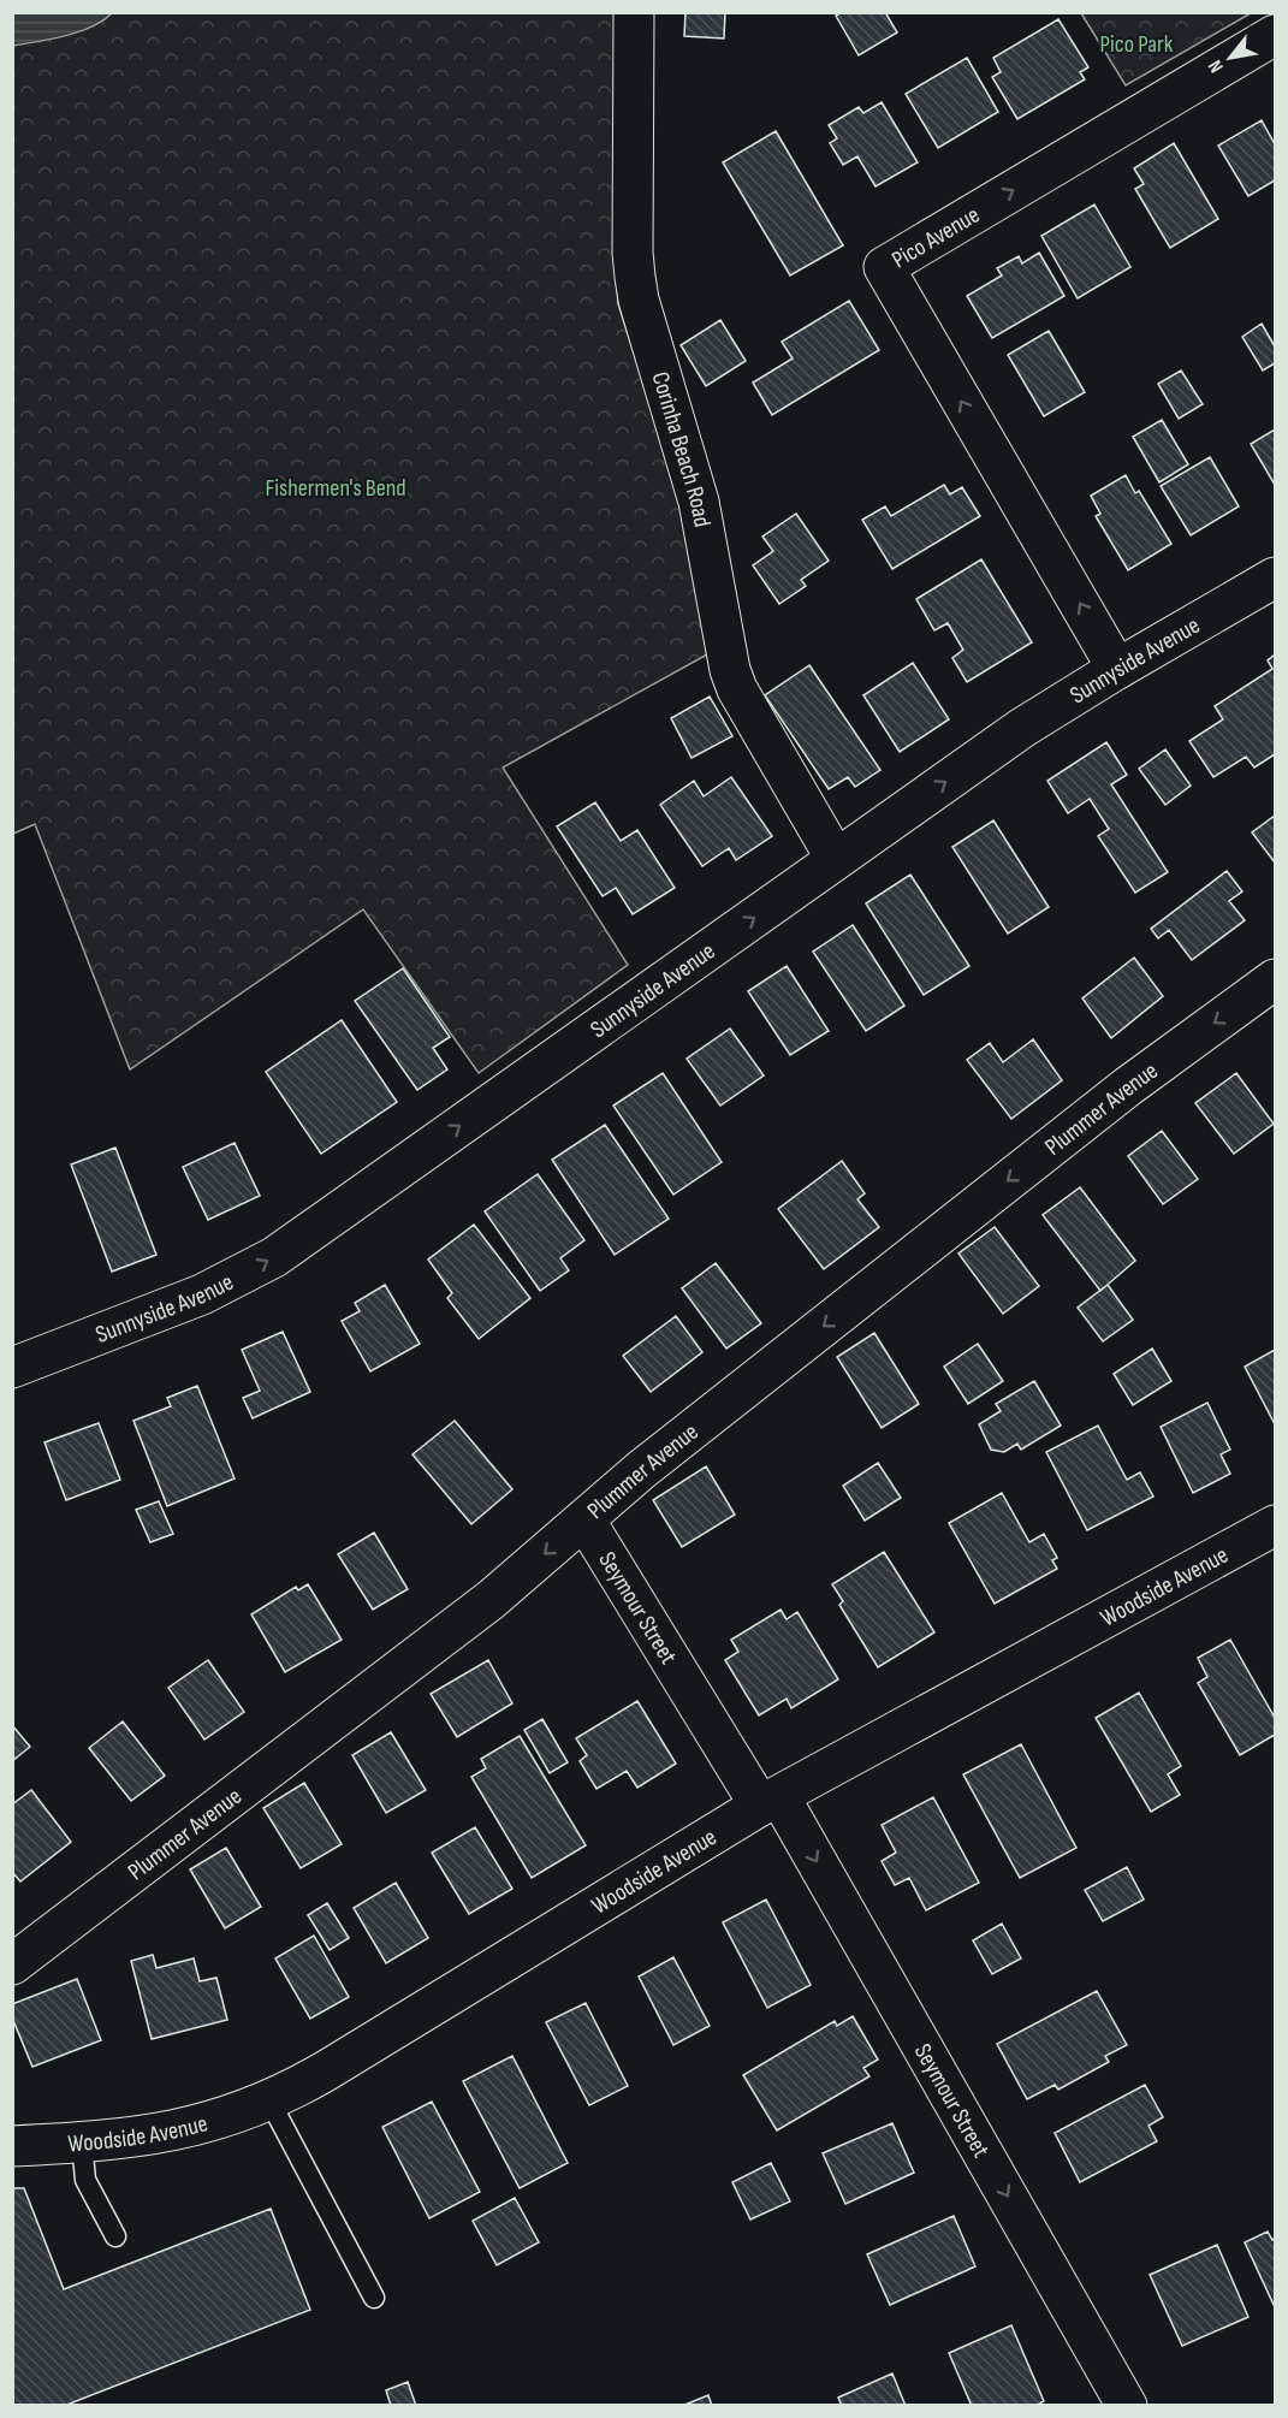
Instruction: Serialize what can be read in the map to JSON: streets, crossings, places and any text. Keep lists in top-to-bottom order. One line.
{"streets":{"street":["Pico Avenue","Corinha Beach Road","Sunnyside Avenue","Plummer Avenue","Woodside Avenue","Seymour Street"]},"crossings":[["Pico Avenue","Sunnyside Avenue"],["Corinha Beach Road","Sunnyside Avenue"],["Plummer Avenue","Seymour Street"],["Woodside Avenue","Seymour Street"]],"one_way":["Sunnyside Avenue","Plummer Avenue","Seymour Street"],"parks":["Pico Park","Fishermen's Bend"],"north":"bottom left"}
